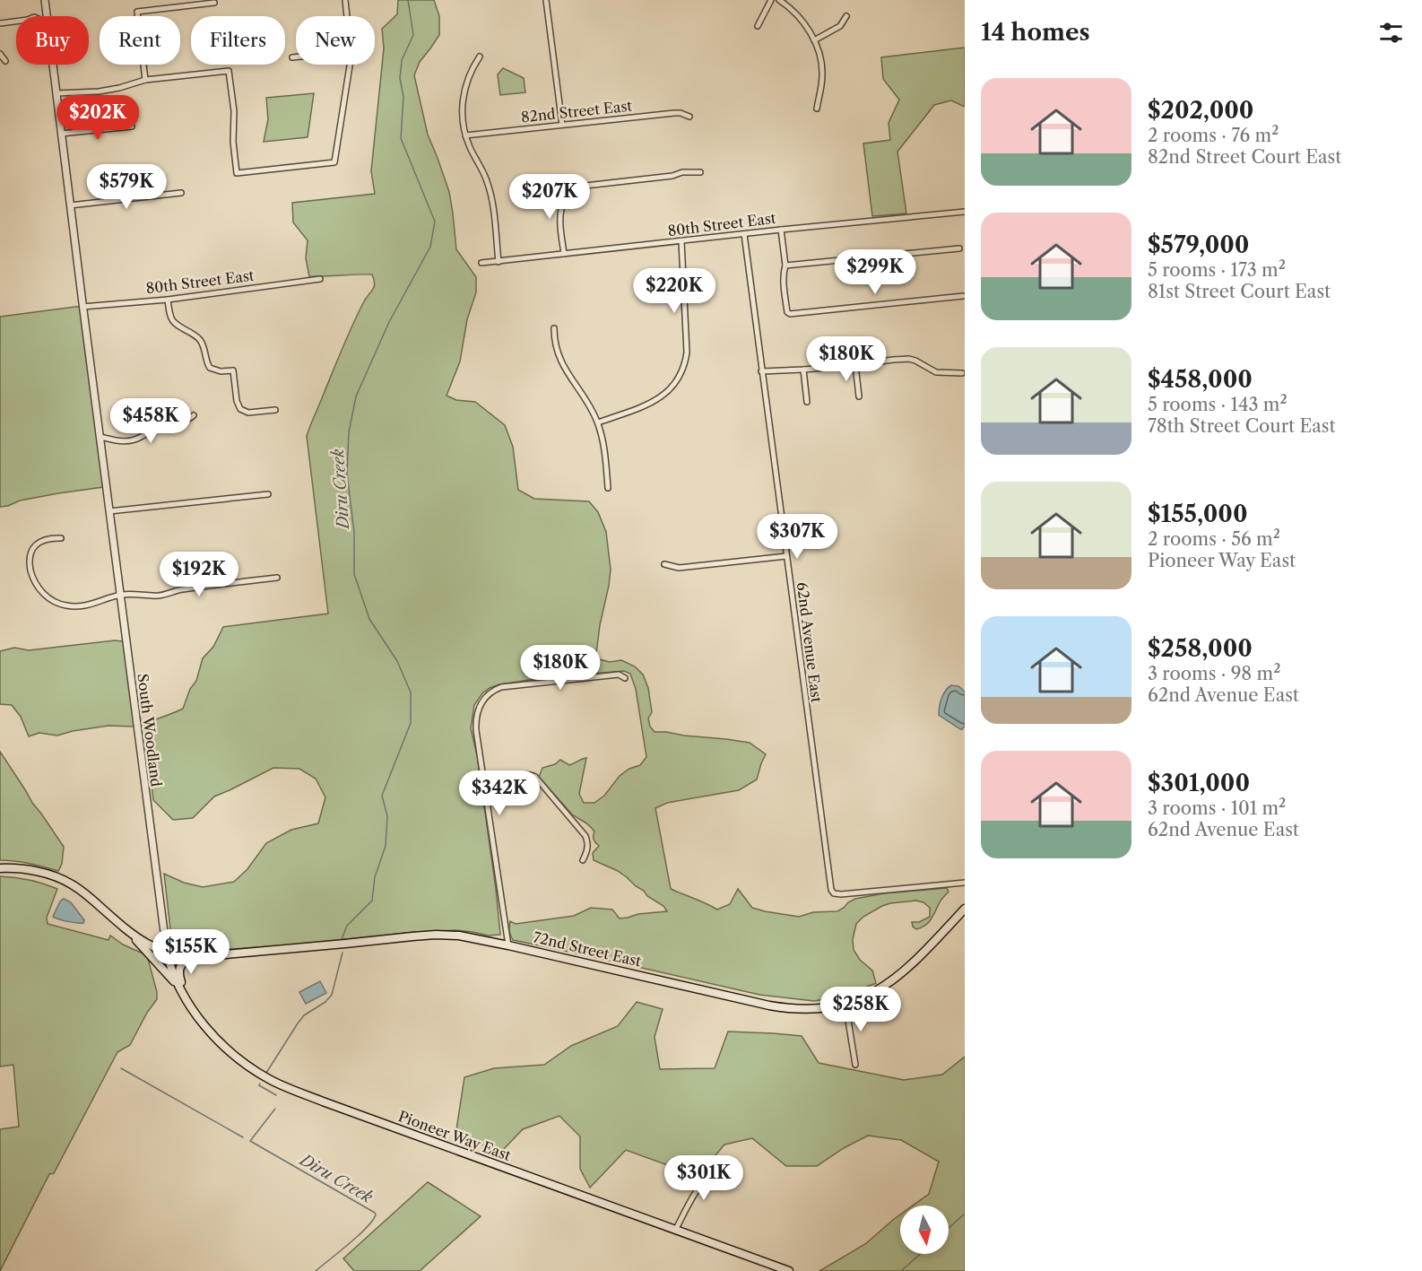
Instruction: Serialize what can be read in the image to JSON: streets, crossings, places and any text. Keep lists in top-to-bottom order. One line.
{"streets":{"main road":["72nd Street East","Pioneer Way East"],"street":["82nd Street East","80th Street East","62nd Avenue East","South Woodland"]},"crossings":[["80th Street East","62nd Avenue East"],["80th Street East","South Woodland"],["South Woodland","72nd Street East"],["South Woodland","Pioneer Way East"],["72nd Street East","Pioneer Way East"]],"water":["Diru Creek"],"north":"bottom","page":{"heading":"14 homes","chip":["Buy","Rent","Filters","New"],"list":[{"name":"$202,000","note":"2 rooms · 76 m² · 82nd Street Court East"},{"name":"$579,000","note":"5 rooms · 173 m² · 81st Street Court East"},{"name":"$458,000","note":"5 rooms · 143 m² · 78th Street Court East"},{"name":"$155,000","note":"2 rooms · 56 m² · Pioneer Way East"},{"name":"$258,000","note":"3 rooms · 98 m² · 62nd Avenue East"},{"name":"$301,000","note":"3 rooms · 101 m² · 62nd Avenue East"}],"price":["$202K","$579K","$207K","$299K","$220K","$180K","$458K","$307K","$192K","$180K","$342K","$155K","$258K","$301K"]}}
